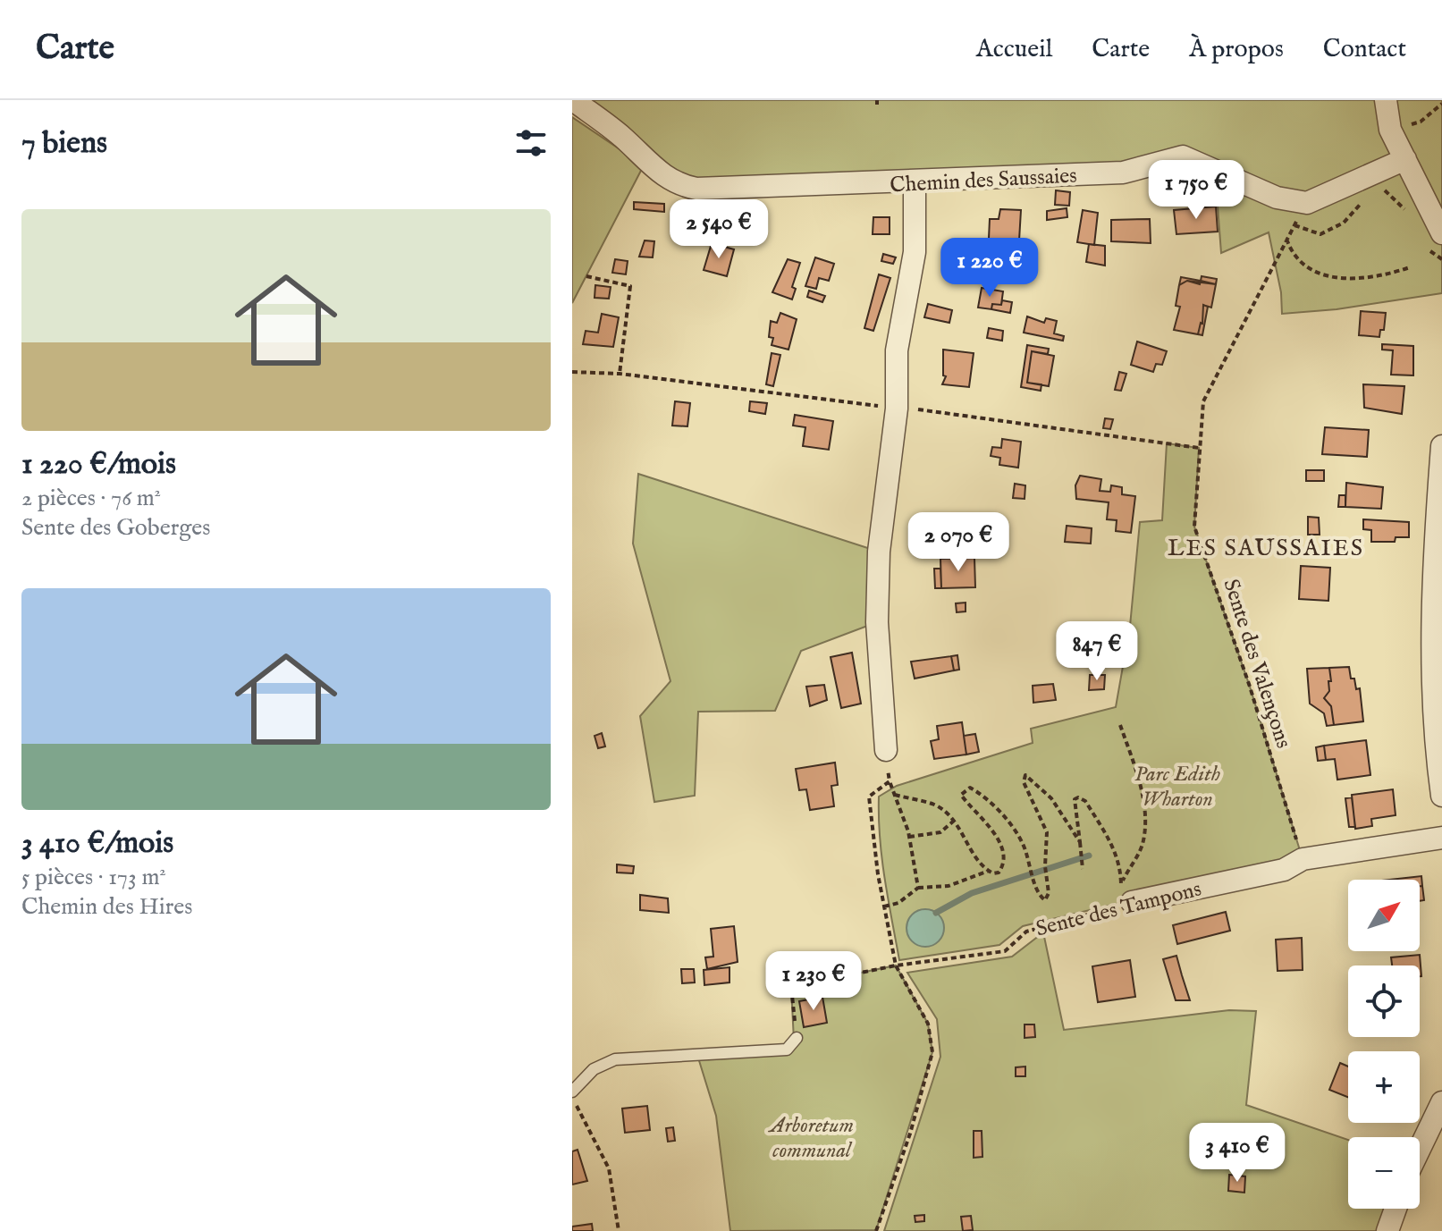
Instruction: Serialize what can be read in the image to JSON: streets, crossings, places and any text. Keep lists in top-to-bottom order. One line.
{"streets":{"street":["Chemin des Saussaies","Sente des Tampons"],"path":["Sente des Valençons"]},"crossings":[["Chemin des Saussaies","Sente des Valençons"],["Sente des Valençons","Sente des Tampons"]],"districts":["LES SAUSSAIES"],"parks":["Parc Edith Wharton","Arboretum communal"],"north":"top right","page":{"header":"Carte","nav":["Accueil","Carte","À propos","Contact"],"heading":"7 biens","price":["1 750 €","2 540 €","1 220 €","2 070 €","847 €","1 230 €","3 410 €"],"list":[{"name":"1 220 €/mois","note":"2 pièces · 76 m² · Sente des Goberges"},{"name":"3 410 €/mois","note":"5 pièces · 173 m² · Chemin des Hires"}],"map_buttons":["+","−"]}}
